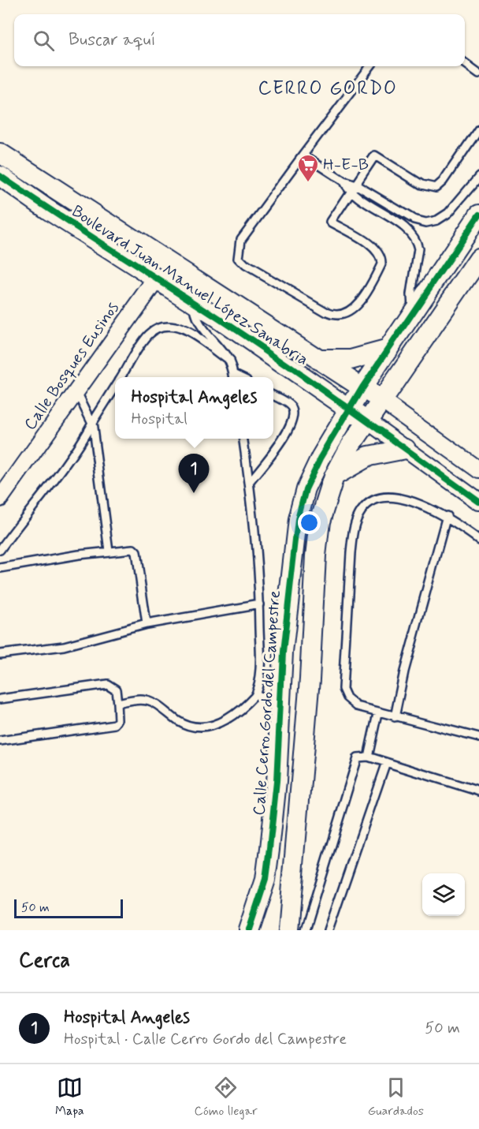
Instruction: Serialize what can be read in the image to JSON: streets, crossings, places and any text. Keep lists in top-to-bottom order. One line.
{"streets":{"street":["Boulevard Juan Manuel López Sanabria","Calle Bosques Eusinos","Calle Cerro Gordo del Campestre"]},"crossings":[["Boulevard Juan Manuel López Sanabria","Calle Bosques Eusinos"],["Boulevard Juan Manuel López Sanabria","Calle Cerro Gordo del Campestre"]],"districts":["CERRO GORDO"],"places":{"supermarket":["H-E-B"]},"scale_bar":"50 m","page":{"search":"Buscar aquí","popup":["Hospital Angeles","Hospital"],"pins":"1","scale":"50 m","heading":"Cerca","list":[{"mark":"1","name":"Hospital Angeles","note":"Hospital · Calle Cerro Gordo del Campestre","value":"50 m"}],"nav":["Mapa","Cómo llegar","Guardados"]}}
